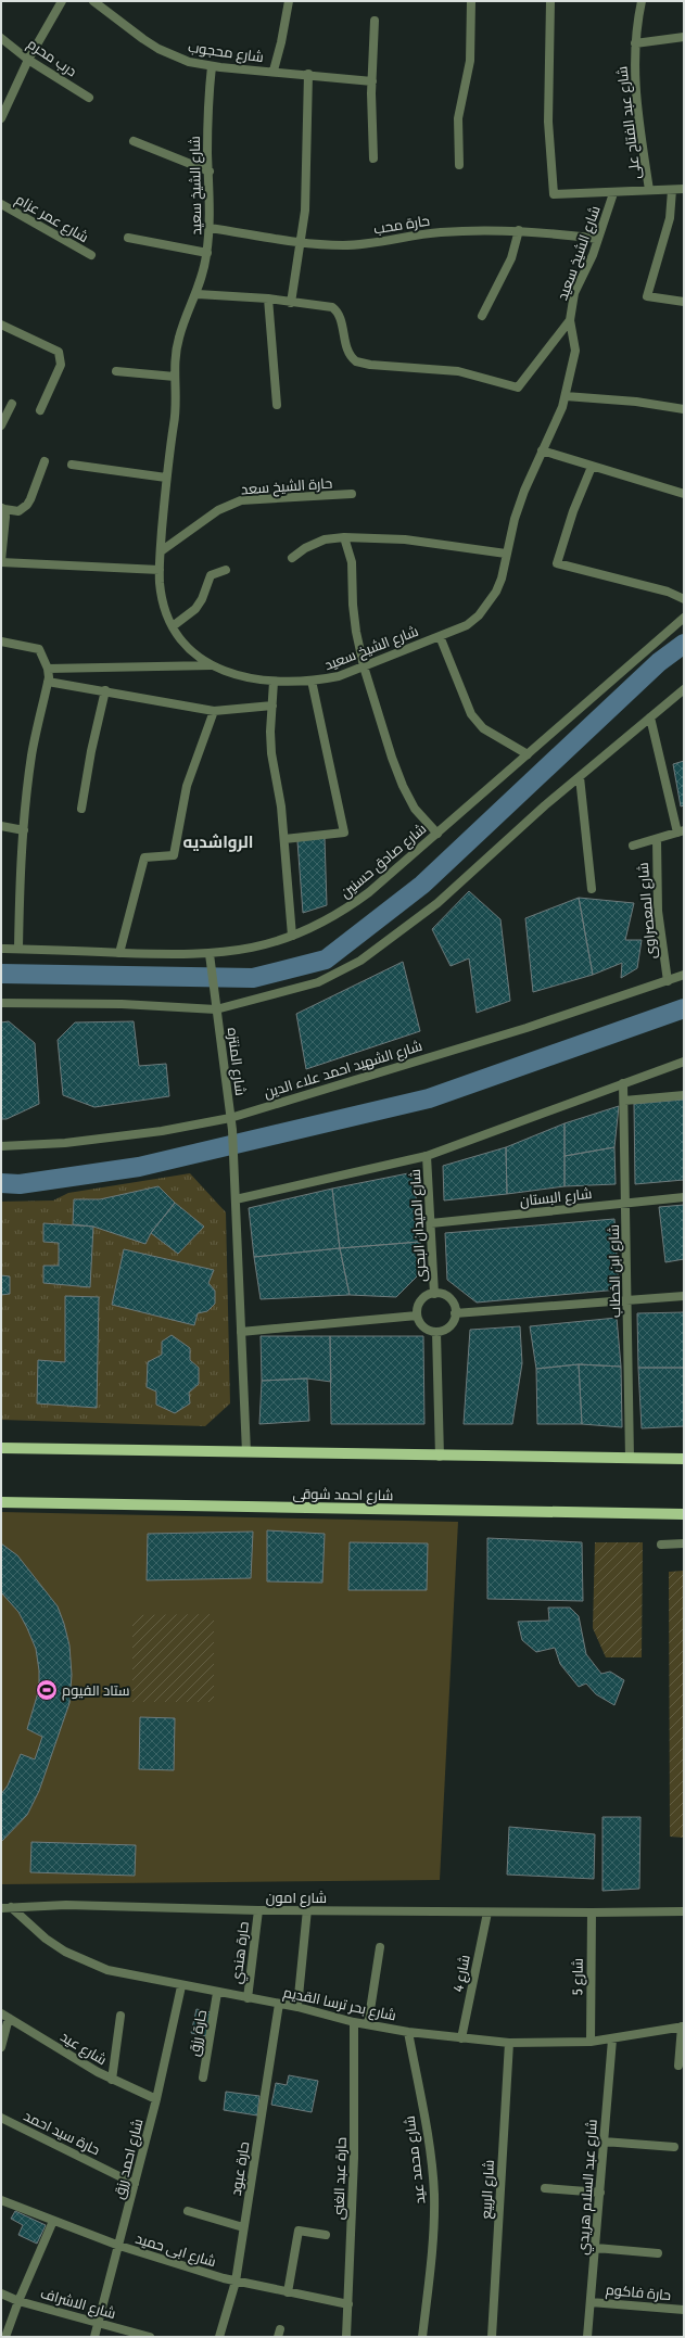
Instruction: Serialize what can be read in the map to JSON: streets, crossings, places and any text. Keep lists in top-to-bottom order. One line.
{"streets":{"main road":["شارع احمد شوقى"],"street":["شارع محجوب","درب محرم","شارع عبد الفتاح على","شارع الشيخ سعيد","شارع عمر عزام","حارة محب","حارة الشيخ سعد","شارع صادق حسنين","شارع المعصراوى","شارع المنتزه","شارع الشهيد احمد علاء الدين","شارع البستان","شارع الميدان البحرى","شارع ابن الخطاب","شارع امون","حارة هندي","شارع 4","شارع 5","شارع بحر ترسا القديم","حارة رزق","شارع عيد","حارة سيد احمد","شارع احمد رزق","شارع محمد عيد","حارة عبود","حارة عبد الغنى","شارع عبد السلام هريدي","شارع الربيع","شارع ابى حميد","حارة فاكوم","شارع الاشراف"]},"crossings":[["شارع محجوب","شارع الشيخ سعيد"],["شارع الشيخ سعيد","حارة محب"],["شارع الشيخ سعيد","حارة الشيخ سعد"],["شارع صادق حسنين","شارع المنتزه"],["شارع المعصراوى","شارع الشهيد احمد علاء الدين"],["شارع المنتزه","شارع الشهيد احمد علاء الدين"],["شارع البستان","شارع الميدان البحرى"],["شارع البستان","شارع ابن الخطاب"],["شارع امون","حارة هندي"],["شارع امون","شارع 4"],["شارع امون","شارع 5"],["شارع امون","شارع بحر ترسا القديم"],["حارة هندي","شارع بحر ترسا القديم"],["شارع 4","شارع بحر ترسا القديم"],["شارع 5","شارع بحر ترسا القديم"],["شارع بحر ترسا القديم","حارة رزق"],["شارع بحر ترسا القديم","شارع احمد رزق"],["شارع بحر ترسا القديم","شارع محمد عيد"],["شارع بحر ترسا القديم","حارة عبود"],["شارع بحر ترسا القديم","حارة عبد الغنى"],["شارع بحر ترسا القديم","شارع عبد السلام هريدي"],["شارع بحر ترسا القديم","شارع الربيع"],["شارع عيد","شارع احمد رزق"],["حارة سيد احمد","شارع احمد رزق"],["شارع احمد رزق","شارع ابى حميد"],["شارع احمد رزق","شارع الاشراف"],["حارة عبود","شارع ابى حميد"],["حارة عبد الغنى","شارع ابى حميد"],["شارع عبد السلام هريدي","حارة فاكوم"]],"districts":["الرواشديه"],"places":{"sports":["ستاد الفيوم"]}}
